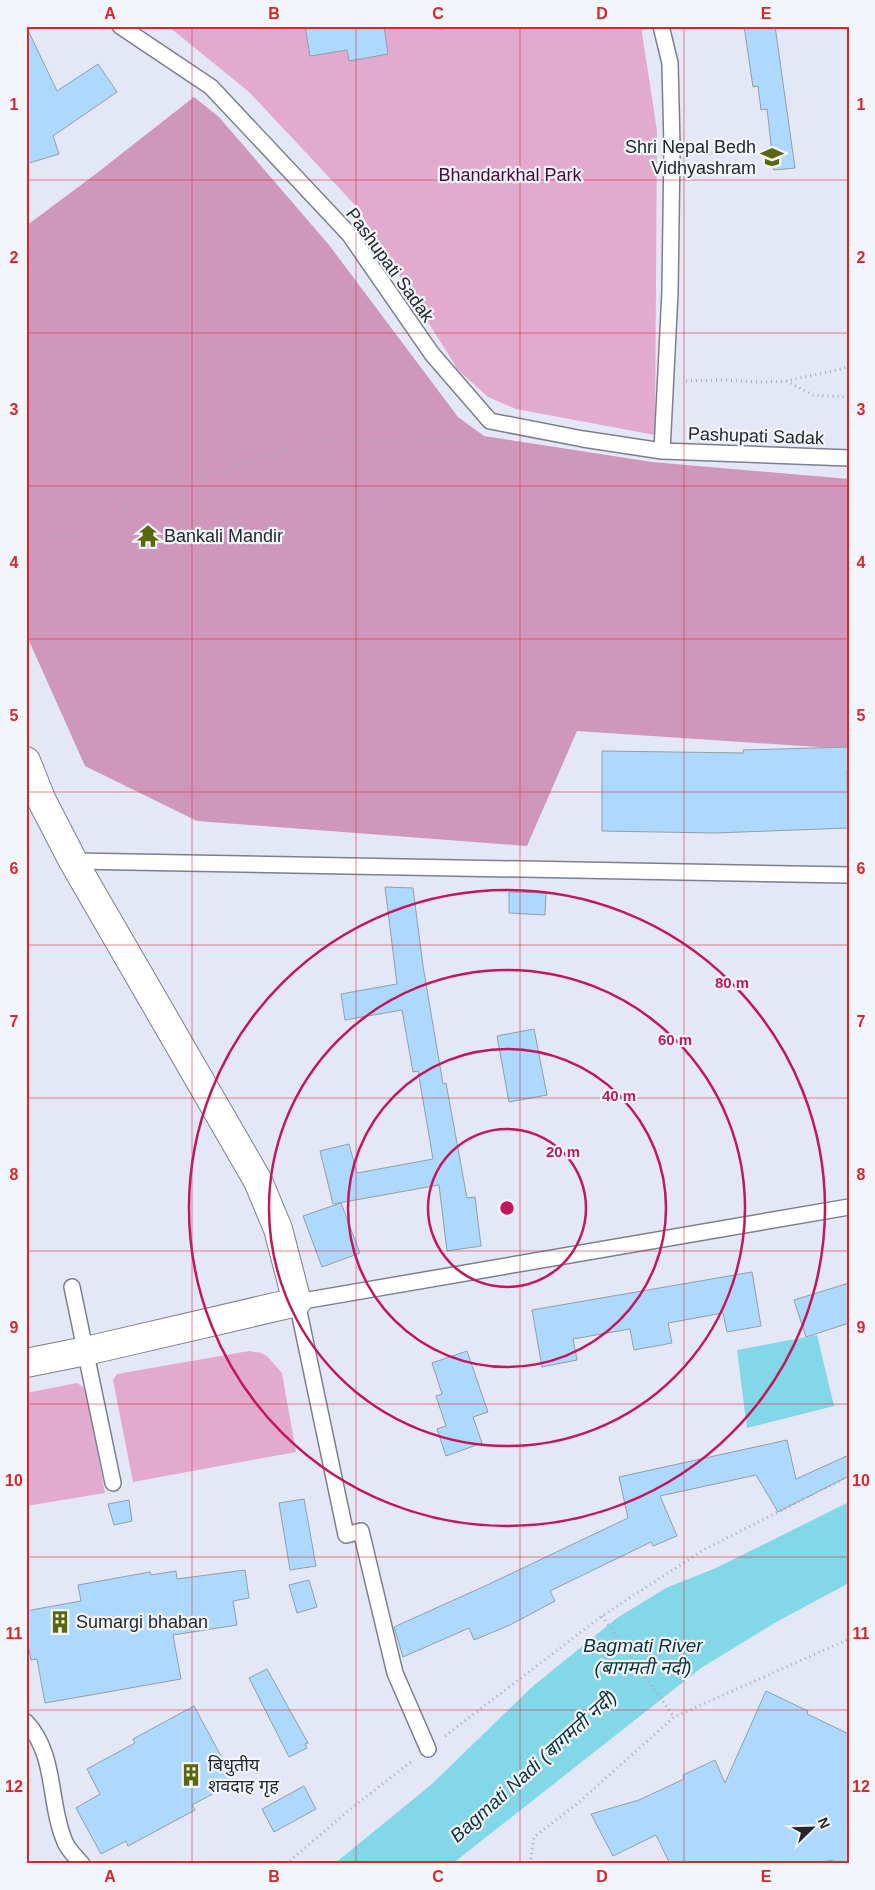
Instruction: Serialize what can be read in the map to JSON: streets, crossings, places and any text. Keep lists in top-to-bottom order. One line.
{"streets":{"lane":["Pashupati Sadak"]},"water":["Bagmati River (बागमती नदी)","Bagmati Nadi (बागमती नदी)"],"parks":["Bhandarkhal Park"],"places":{"school or university":["Shri Nepal Bedh Vidhyashram"],"temple":["Bankali Mandir"],"building":["Sumargi bhaban","बिधुतीय शवदाह गृह"]},"north":"top right","grid":{"columns":["A","B","C","D","E"],"rows":["1","2","3","4","5","6","7","8","9","10","11","12"]},"rings":["80 m","60 m","40 m","20 m"]}
